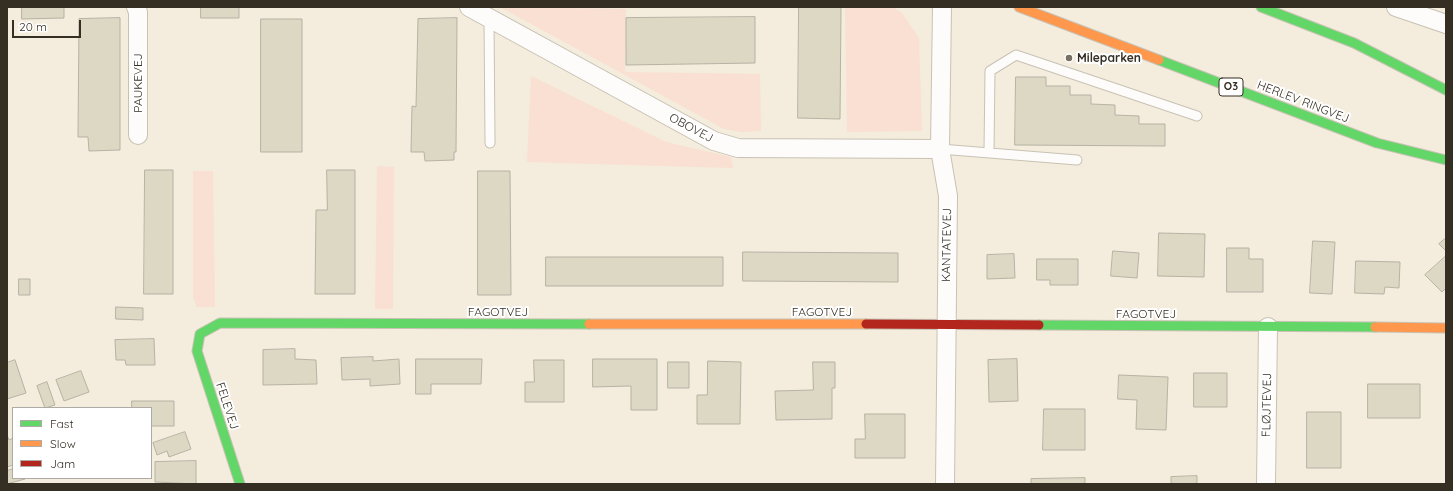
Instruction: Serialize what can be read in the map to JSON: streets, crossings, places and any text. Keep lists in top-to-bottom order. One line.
{"streets":{"street":["PAUKEVEJ","O3","HERLEV RINGVEJ","OBOVEJ","KANTATEVEJ","FAGOTVEJ","FLØJTEVEJ","FELEVEJ"]},"crossings":[["OBOVEJ","KANTATEVEJ"],["KANTATEVEJ","FAGOTVEJ"],["FAGOTVEJ","FLØJTEVEJ"],["FAGOTVEJ","FELEVEJ"]],"places":["Mileparken"],"legend":["Fast","Slow","Jam"],"scale_bar":"20 m"}
